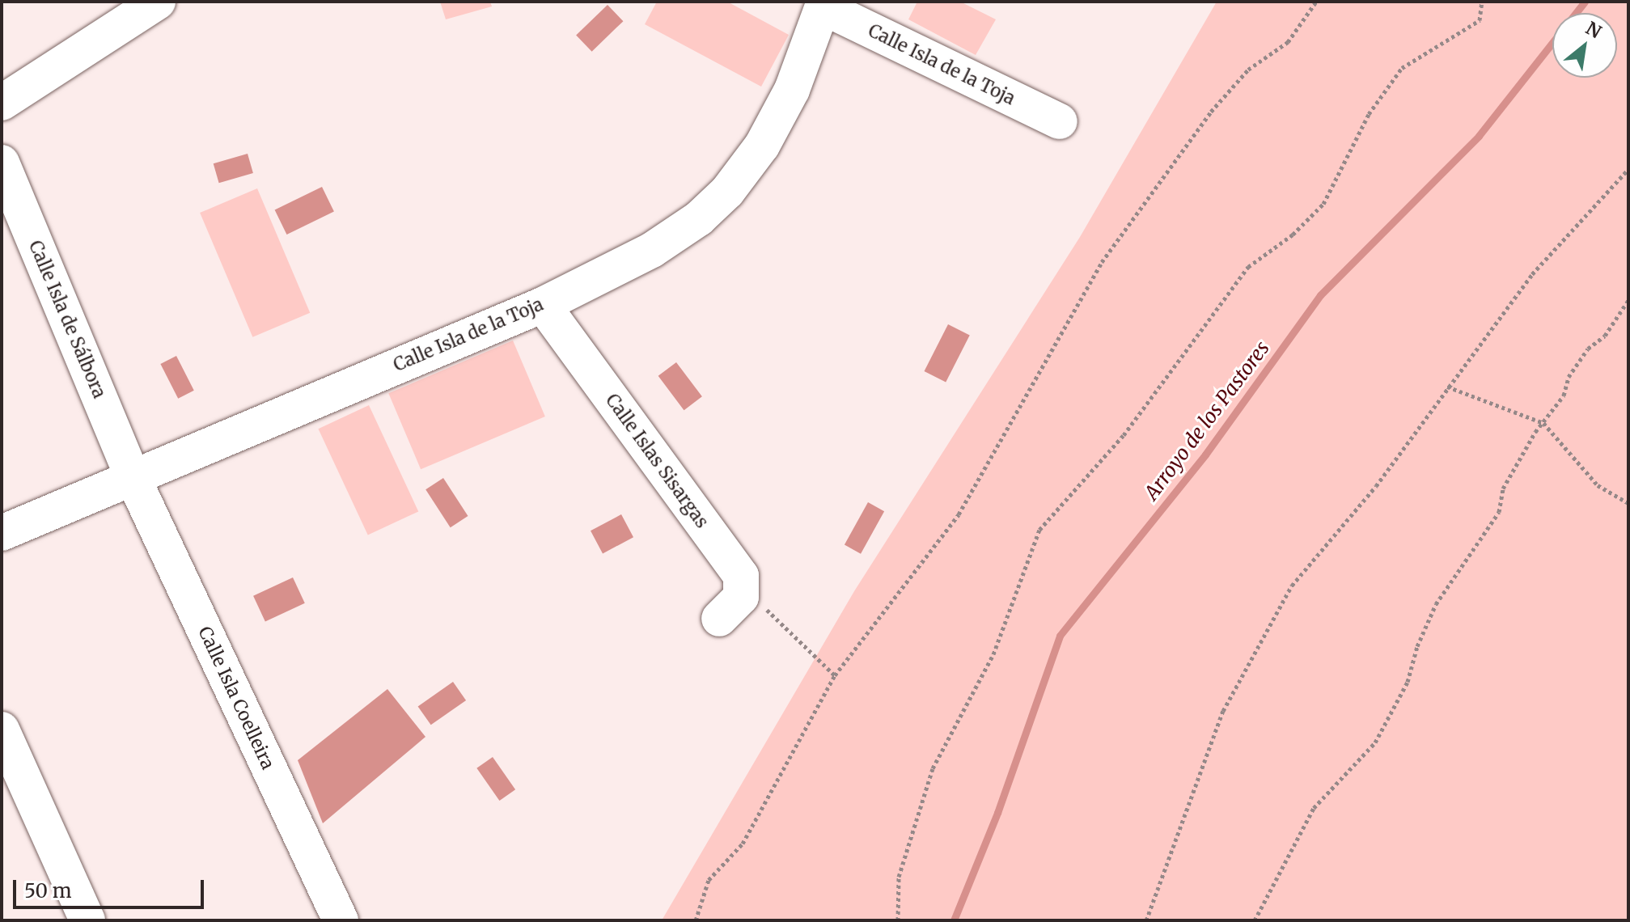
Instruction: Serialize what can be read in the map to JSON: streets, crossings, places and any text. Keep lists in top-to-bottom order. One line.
{"streets":{"street":["Calle Isla de la Toja","Calle Isla de Sálbora","Calle Islas Sisargas","Calle Isla Coelleira"]},"crossings":[["Calle Isla de la Toja","Calle Isla de Sálbora"],["Calle Isla de la Toja","Calle Islas Sisargas"],["Calle Isla de la Toja","Calle Isla Coelleira"],["Calle Isla de Sálbora","Calle Isla Coelleira"]],"water":["Arroyo de los Pastores"],"scale_bar":"50 m","north":"top right"}
